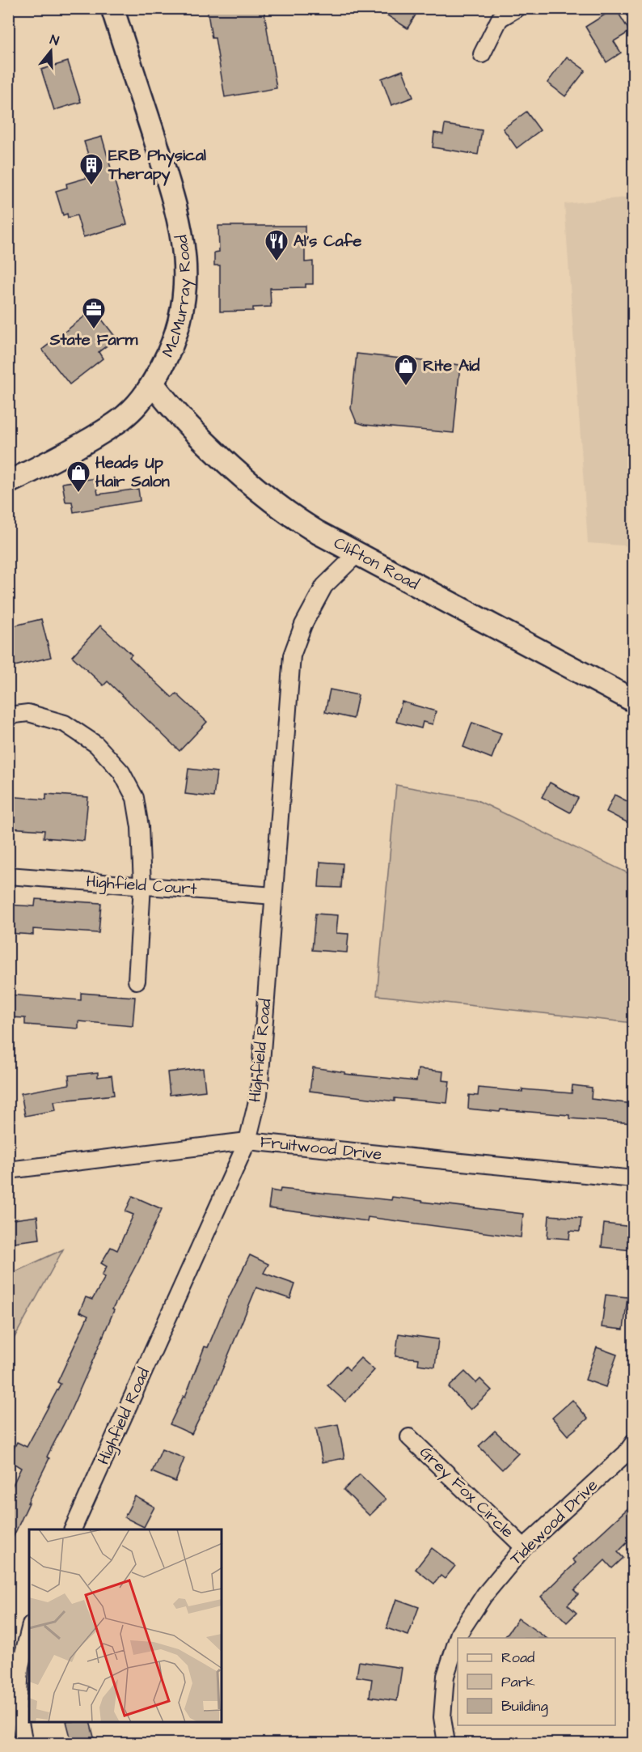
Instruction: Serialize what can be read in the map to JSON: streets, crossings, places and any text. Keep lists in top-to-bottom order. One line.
{"streets":{"main road":["McMurray Road","Clifton Road"],"street":["Highfield Court","Highfield Road","Fruitwood Drive","Grey Fox Circle","Tidewood Drive"]},"crossings":[["McMurray Road","Clifton Road"],["Clifton Road","Highfield Road"],["Highfield Court","Highfield Road"],["Highfield Road","Fruitwood Drive"],["Grey Fox Circle","Tidewood Drive"]],"places":{"building":["ERB Physical Therapy"],"restaurant":["Al's Cafe"],"office":["State Farm"],"shop":["Rite Aid","Heads Up Hair Salon"]},"legend":["Road","Park","Building"],"north":"top"}
